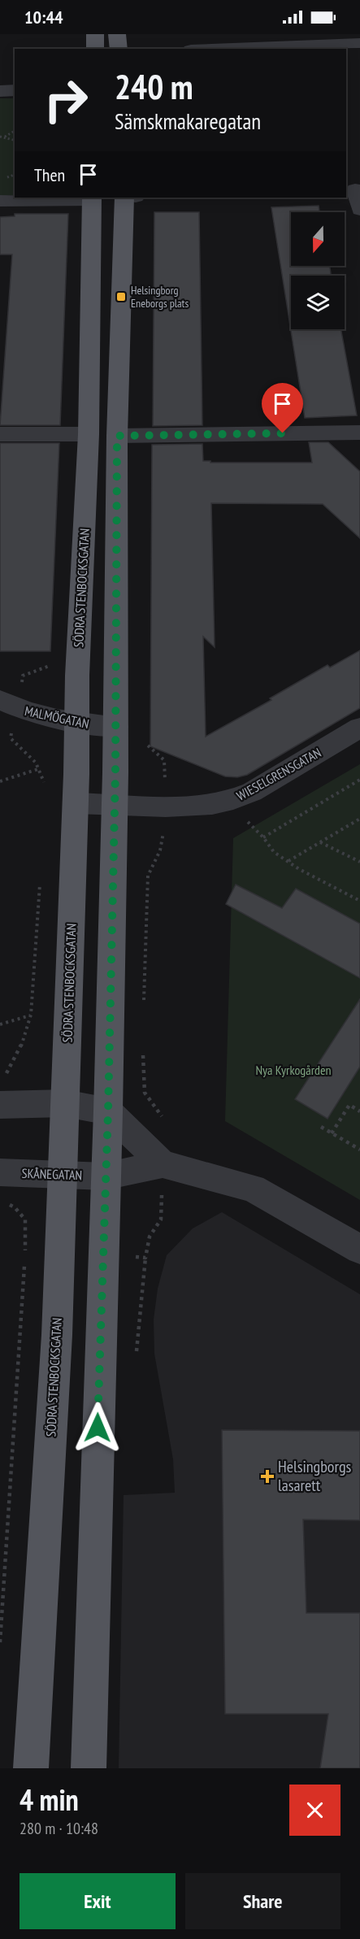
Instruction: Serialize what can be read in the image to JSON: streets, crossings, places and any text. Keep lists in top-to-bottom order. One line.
{"streets":{"main road":["SÖDRA STENBOCKSGATAN"],"street":["MALMÖGATAN","WIESELGRENSGATAN","SKÅNEGATAN"]},"crossings":[["SÖDRA STENBOCKSGATAN","MALMÖGATAN"],["SÖDRA STENBOCKSGATAN","WIESELGRENSGATAN"],["SÖDRA STENBOCKSGATAN","SKÅNEGATAN"]],"parks":["Nya Kyrkogården"],"places":{"transit":["Helsingborg Eneborgs plats"],"health":["Helsingborgs lasarett"]},"north":"bottom","page":{"status":"10:44","turn":["240 m","Sämskmakaregatan"],"then":"Then","heading":["4 min","280 m · 10:48"],"buttons":["Exit","Share"]}}
